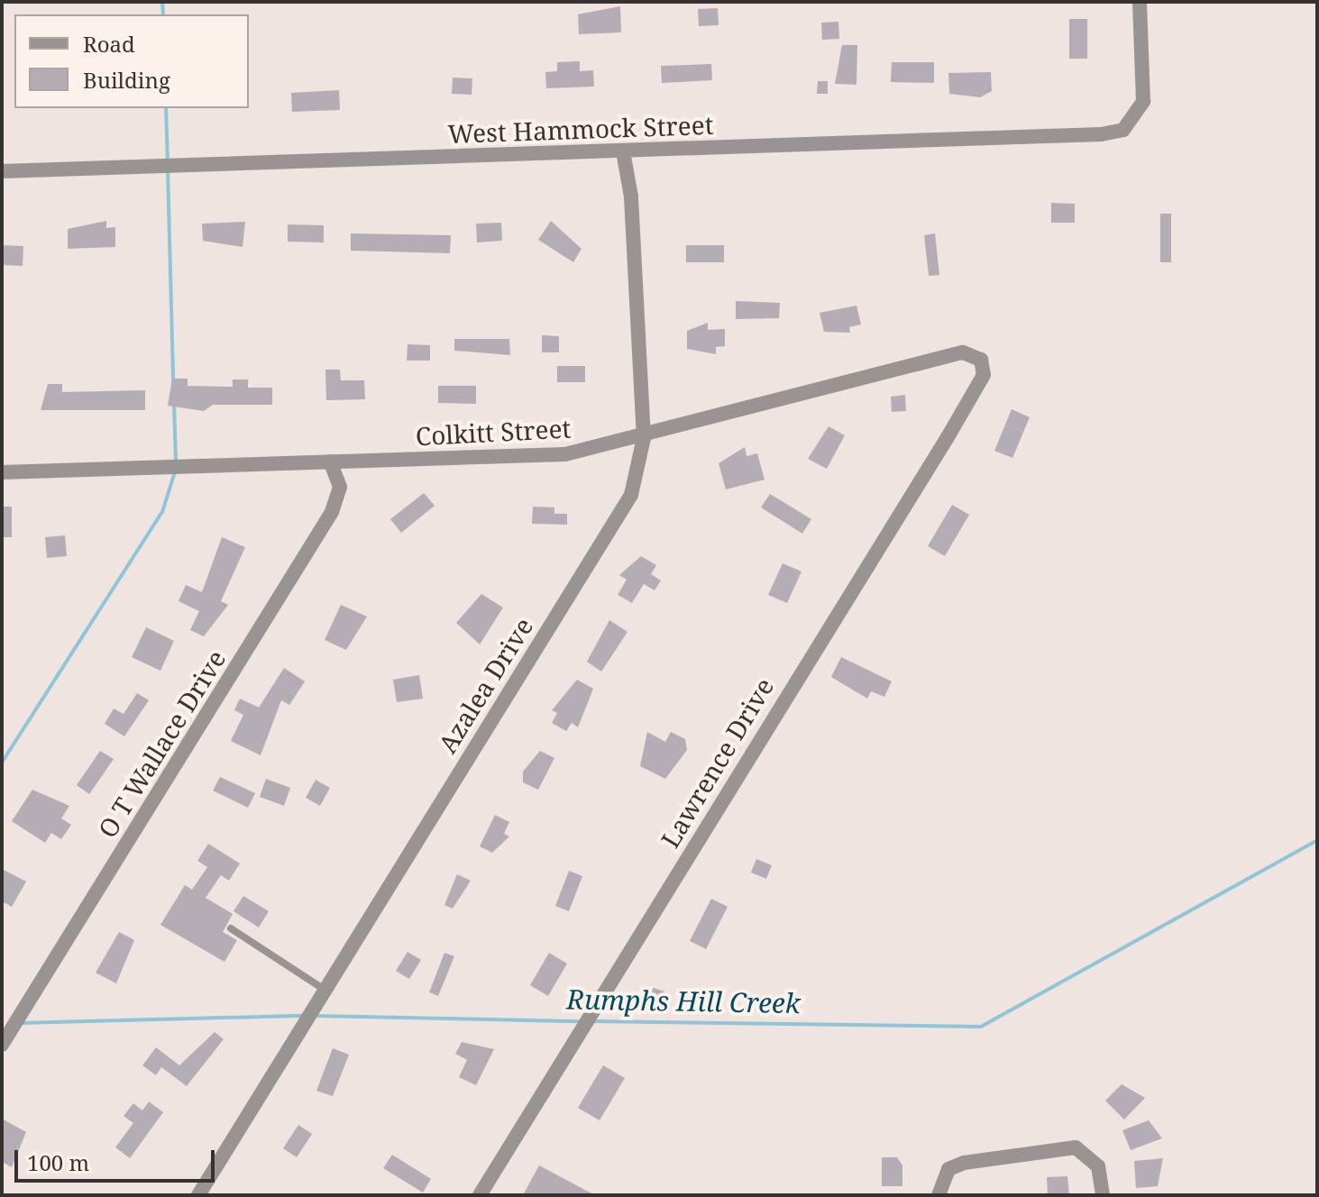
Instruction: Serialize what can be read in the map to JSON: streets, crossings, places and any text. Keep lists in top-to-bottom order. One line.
{"streets":{"street":["West Hammock Street","Colkitt Street","Azalea Drive","O T Wallace Drive","Lawrence Drive"]},"crossings":[["West Hammock Street","Azalea Drive"],["Colkitt Street","Azalea Drive"],["Colkitt Street","O T Wallace Drive"],["Colkitt Street","Lawrence Drive"]],"water":["Rumphs Hill Creek"],"legend":["Road","Building"],"scale_bar":"100 m"}
